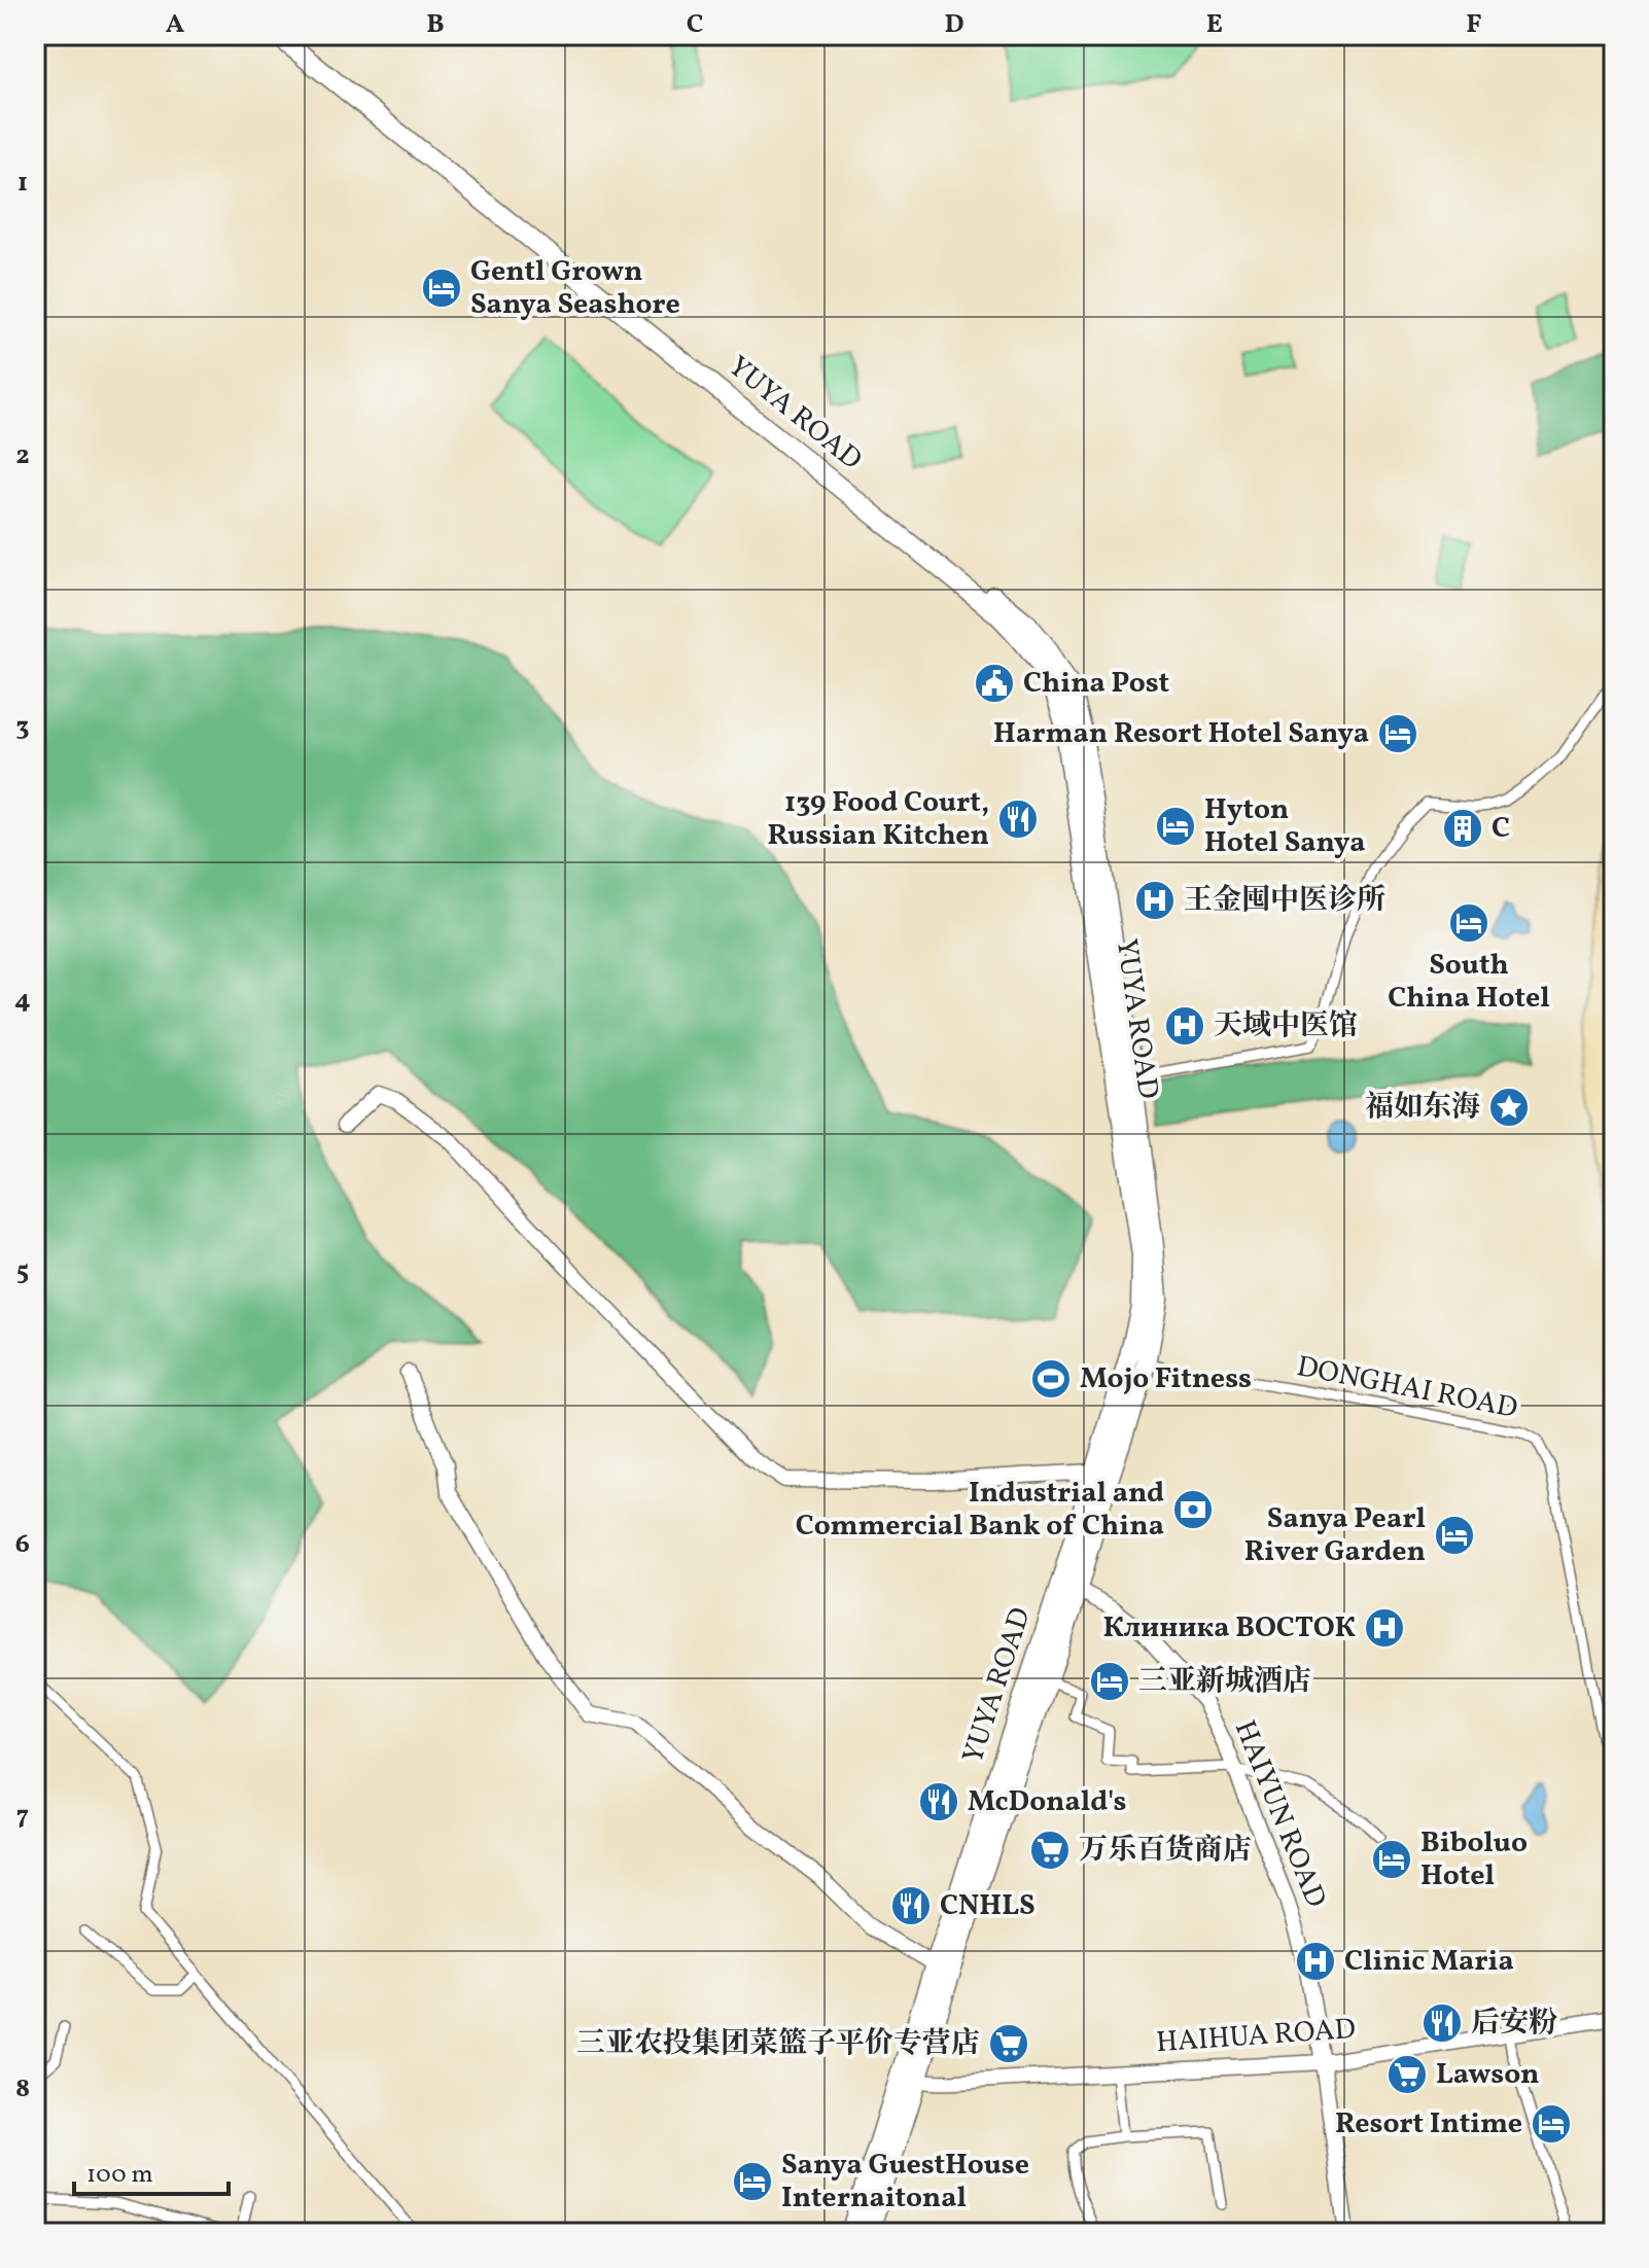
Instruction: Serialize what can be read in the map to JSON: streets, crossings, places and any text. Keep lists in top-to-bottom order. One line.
{"streets":{"highway":["YUYA ROAD"],"street":["DONGHAI ROAD","HAIYUN ROAD","HAIHUA ROAD"]},"crossings":[["YUYA ROAD","DONGHAI ROAD"],["YUYA ROAD","HAIYUN ROAD"],["YUYA ROAD","HAIHUA ROAD"],["HAIYUN ROAD","HAIHUA ROAD"]],"places":{"hotel":["Gentl Grown Sanya Seashore","Harman Resort Hotel Sanya","Hyton Hotel Sanya","South China Hotel","Sanya Pearl River Garden","三亚新城酒店","Biboluo Hotel","Resort Intime","Sanya GuestHouse Internaitonal"],"public building":["China Post"],"restaurant":["139 Food Court, Russian Kitchen","McDonald's","CNHLS","后安粉"],"building":["C"],"hospital":["王金囤中医诊所","天域中医馆","Клиника ВОСТОК","Clinic Maria"],"place":["福如东海"],"sports":["Mojo Fitness"],"bank":["Industrial and Commercial Bank of China"],"supermarket":["万乐百货商店","三亚农投集团菜篮子平价专营店","Lawson"]},"scale_bar":"100 m","grid":{"columns":["A","B","C","D","E","F"],"rows":["1","2","3","4","5","6","7","8"]}}
